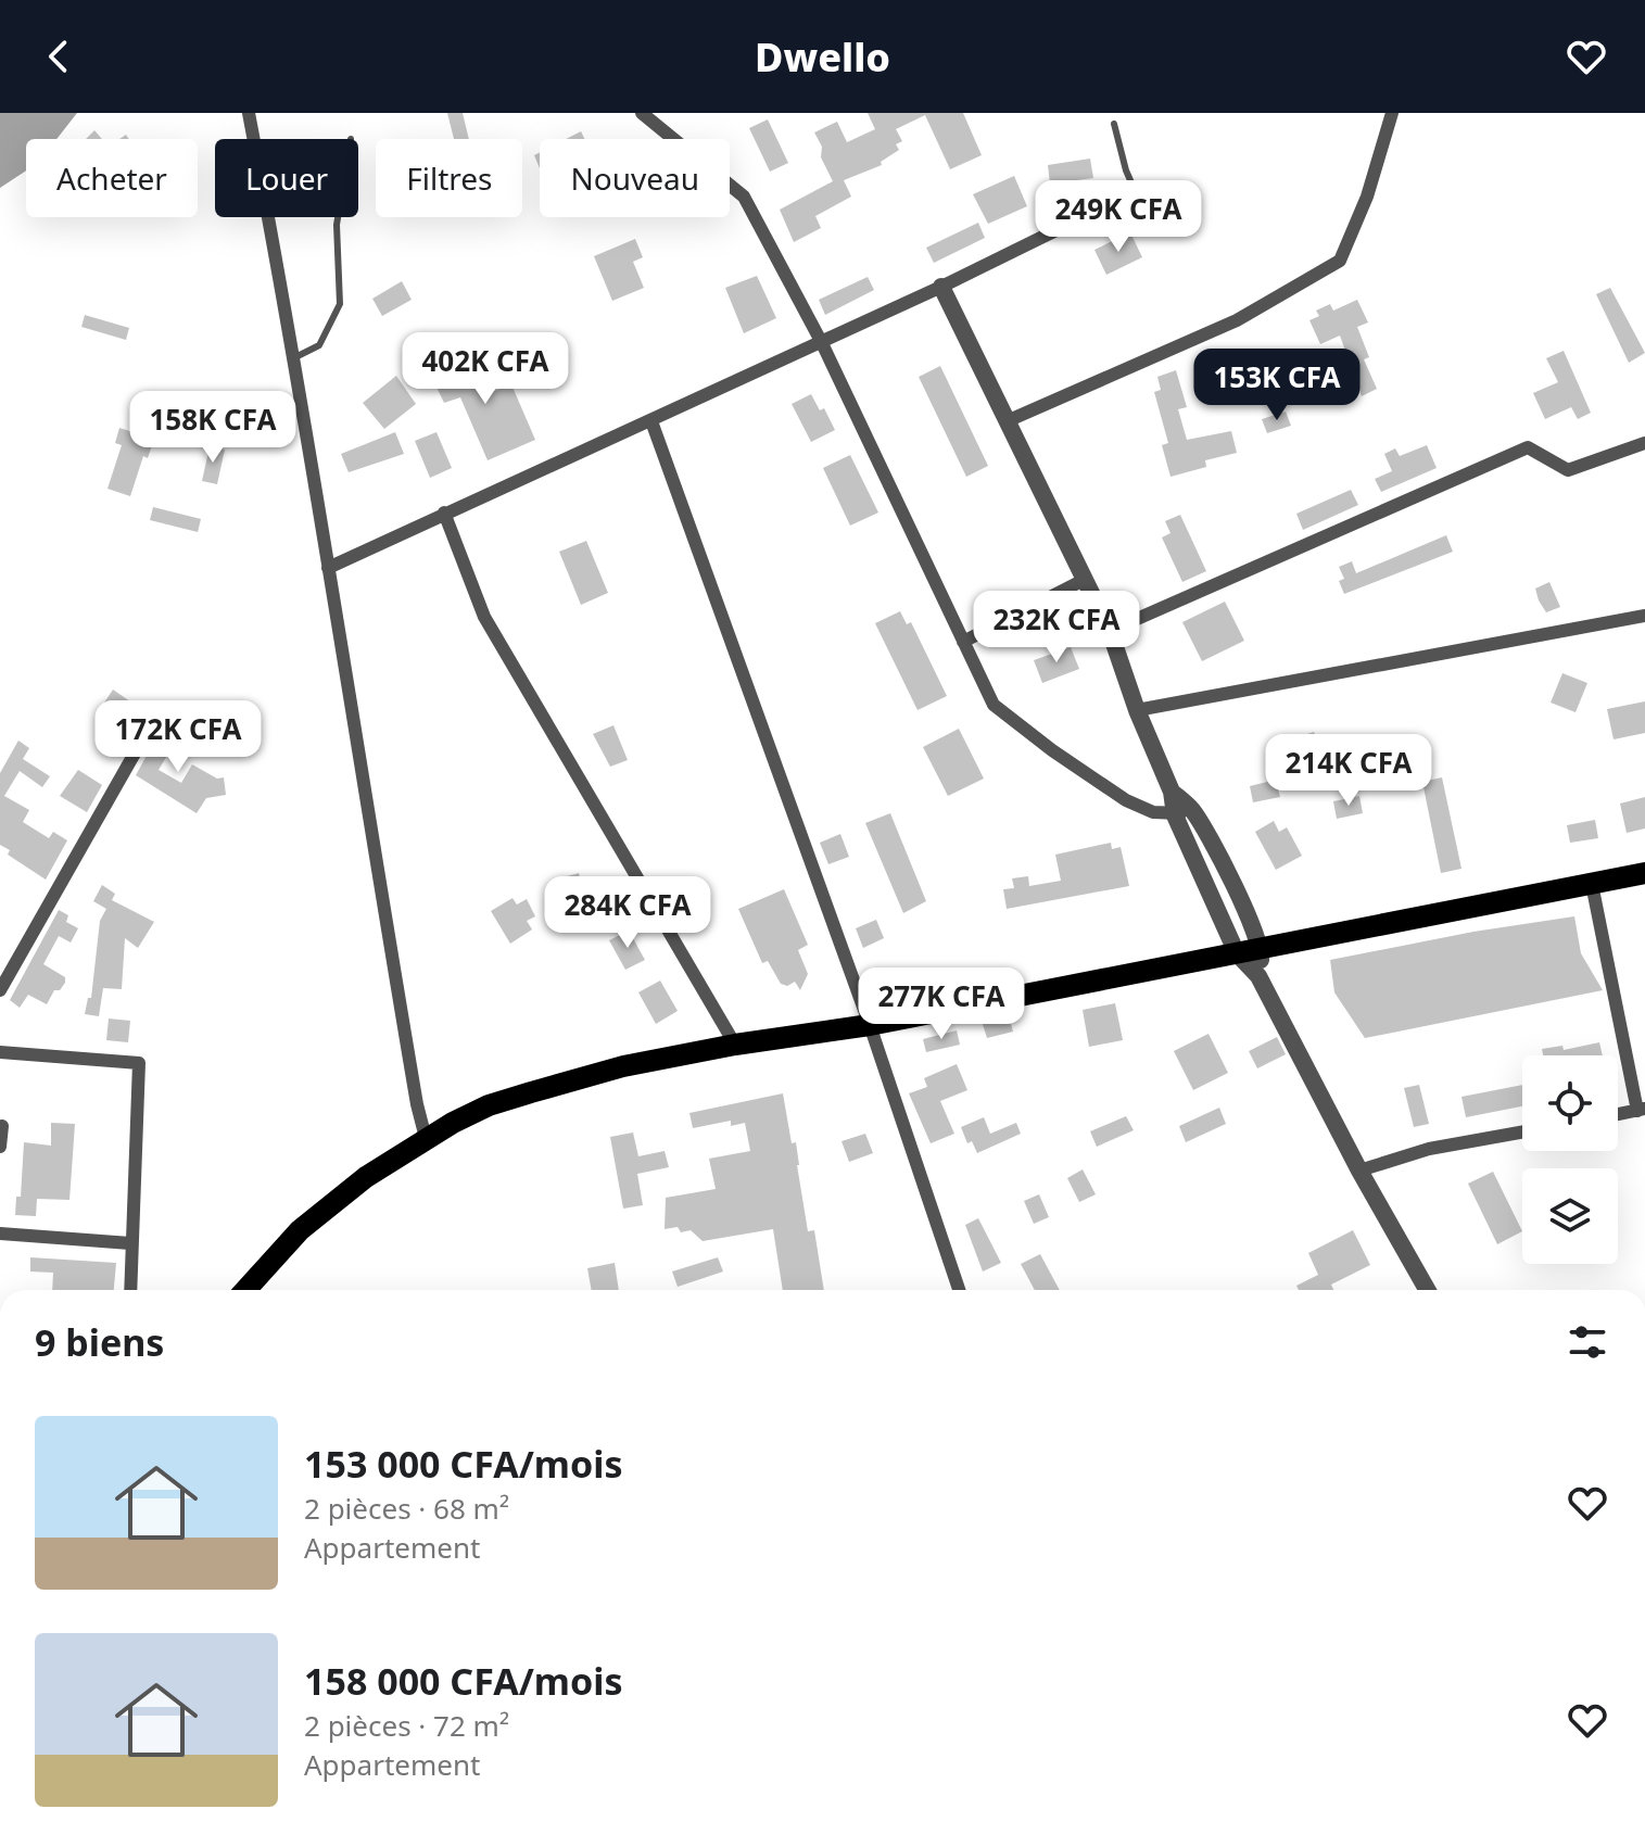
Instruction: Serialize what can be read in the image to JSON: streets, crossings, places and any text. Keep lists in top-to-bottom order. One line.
{"page":{"header":"Dwello","chip":["Acheter","Louer","Filtres","Nouveau"],"price":["249K CFA","402K CFA","153K CFA","158K CFA","232K CFA","172K CFA","214K CFA","284K CFA","277K CFA"],"heading":"9 biens","list":[{"name":"153 000 CFA/mois","note":"2 pièces · 68 m² · Appartement"},{"name":"158 000 CFA/mois","note":"2 pièces · 72 m² · Appartement"}]}}
